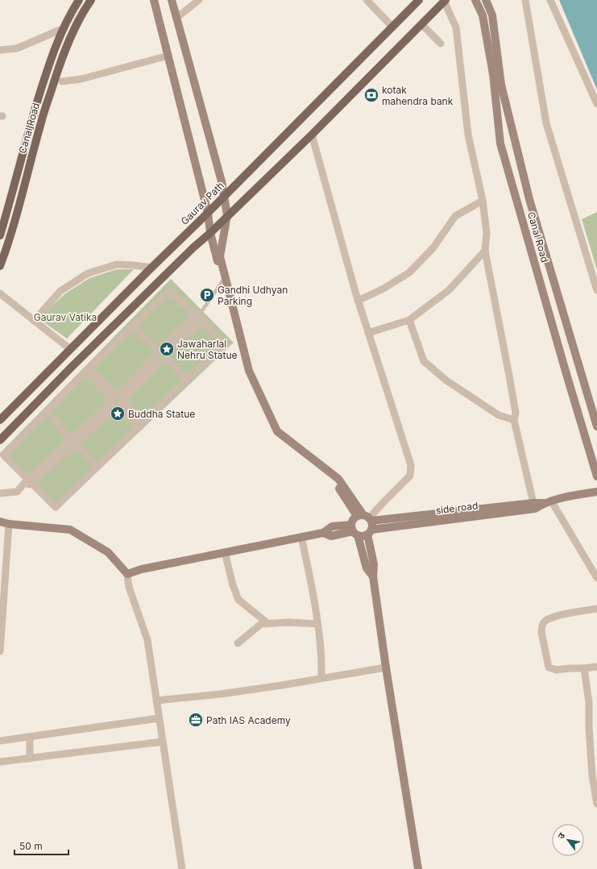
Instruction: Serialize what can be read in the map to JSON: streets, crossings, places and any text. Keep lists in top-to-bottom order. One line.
{"streets":{"main road":["Canal Road","Gaurav Path"],"street":["side road"]},"parks":["Gaurav Vatika"],"places":{"bank":["kotak mahendra bank"],"parking":["Gandhi Udhyan Parking"],"place":["Jawaharlal Nehru Statue","Buddha Statue"],"office":["Path IAS Academy"]},"scale_bar":"50 m","north":"top left"}
